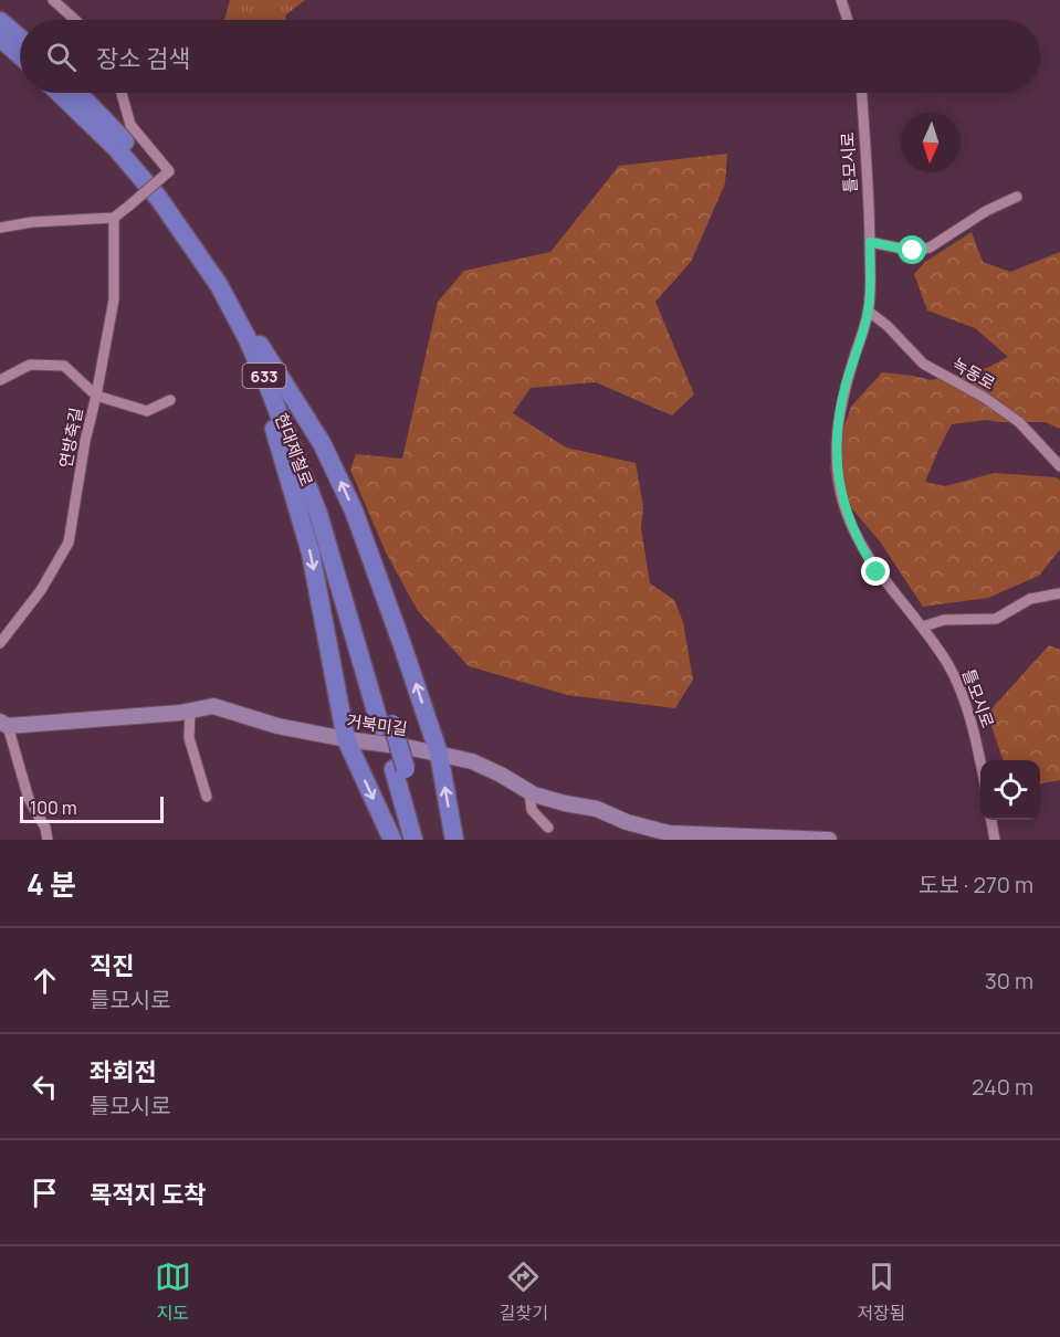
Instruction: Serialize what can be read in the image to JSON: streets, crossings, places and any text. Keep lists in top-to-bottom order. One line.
{"streets":{"highway":["633","현대제철로"],"street":["틀모시로","녹동로","연방축길","거북미길"]},"crossings":[["틀모시로","녹동로"]],"scale_bar":"100 m","north":"bottom","page":{"search":"장소 검색","scale":"100 m","heading":["4 분","도보 · 270 m"],"list":[["직진","틀모시로","30 m"],["좌회전","틀모시로","240 m"],"목적지 도착"],"nav":["지도","길찾기","저장됨"]}}
